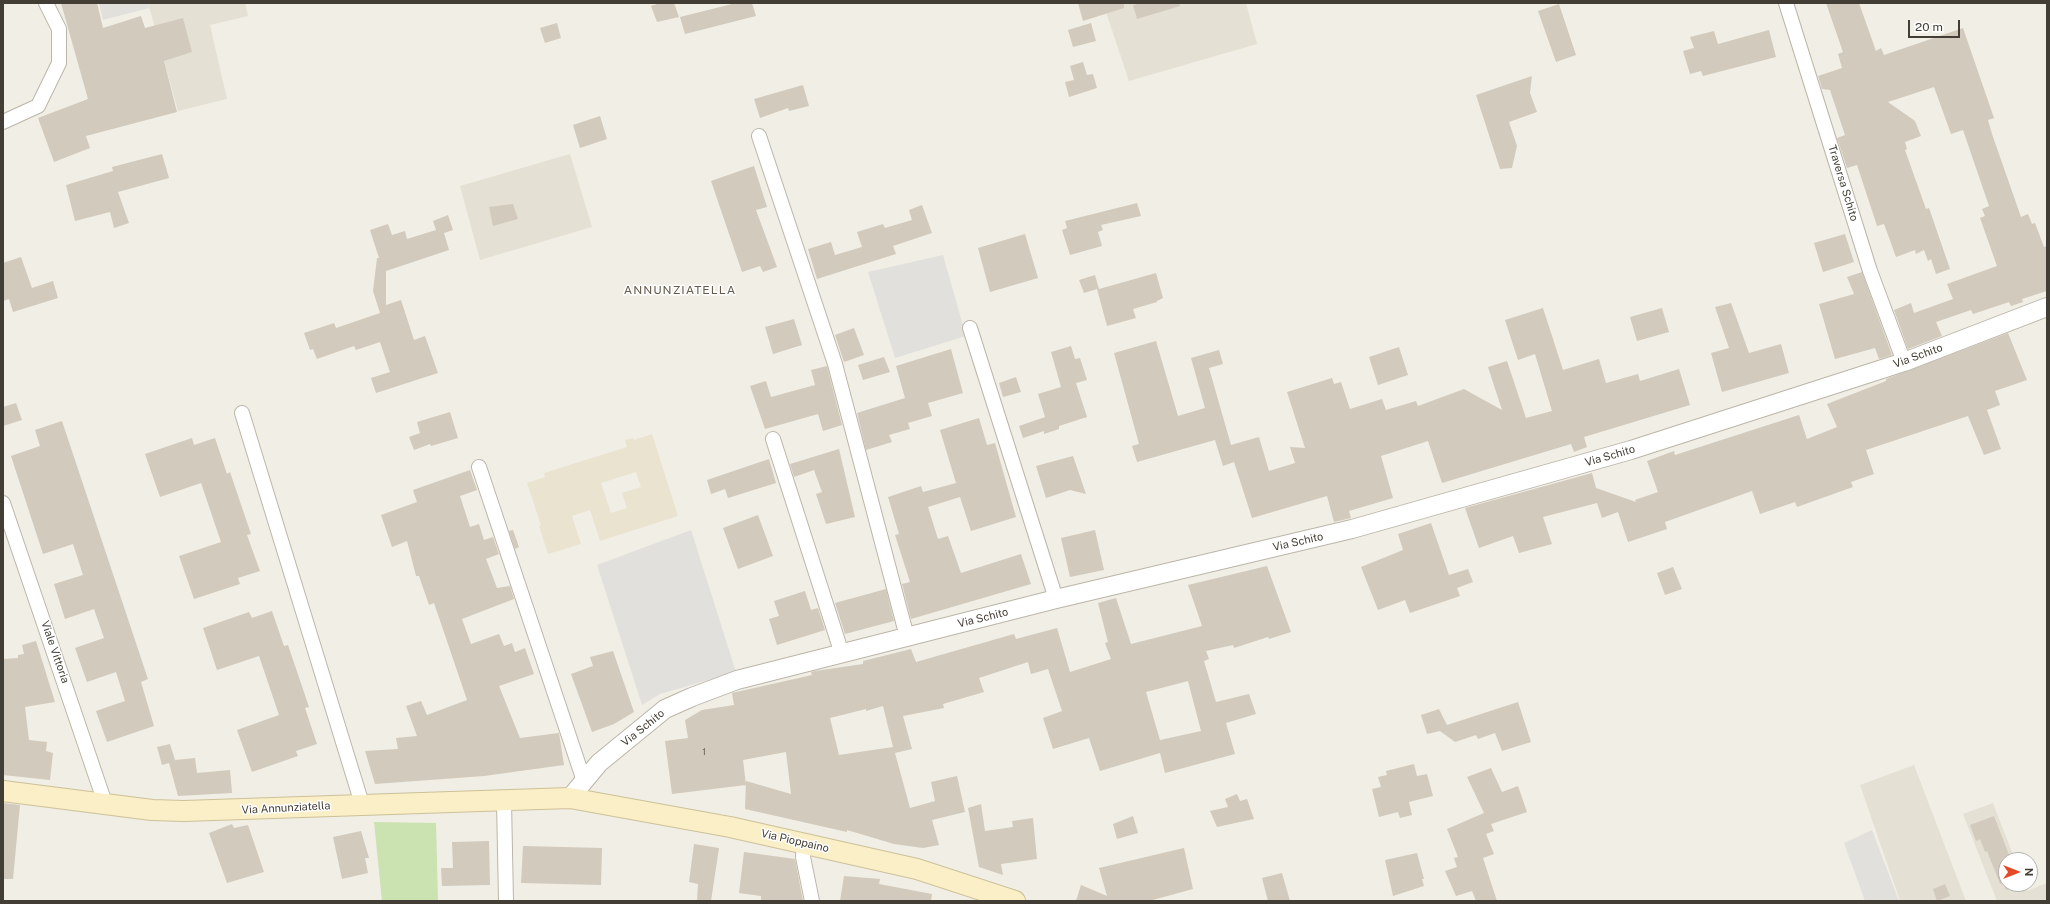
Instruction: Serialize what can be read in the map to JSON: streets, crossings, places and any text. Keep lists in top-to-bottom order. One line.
{"streets":{"main road":["Via Annunziatella","Via Pioppaino"],"street":["Traversa Schito","Via Schito","Viale Vittoria"]},"crossings":[["Traversa Schito","Via Schito"],["Via Schito","Via Annunziatella"],["Via Schito","Via Pioppaino"],["Viale Vittoria","Via Annunziatella"],["Via Annunziatella","Via Pioppaino"]],"districts":["ANNUNZIATELLA"],"house_numbers":["1"],"scale_bar":"20 m","north":"right"}
